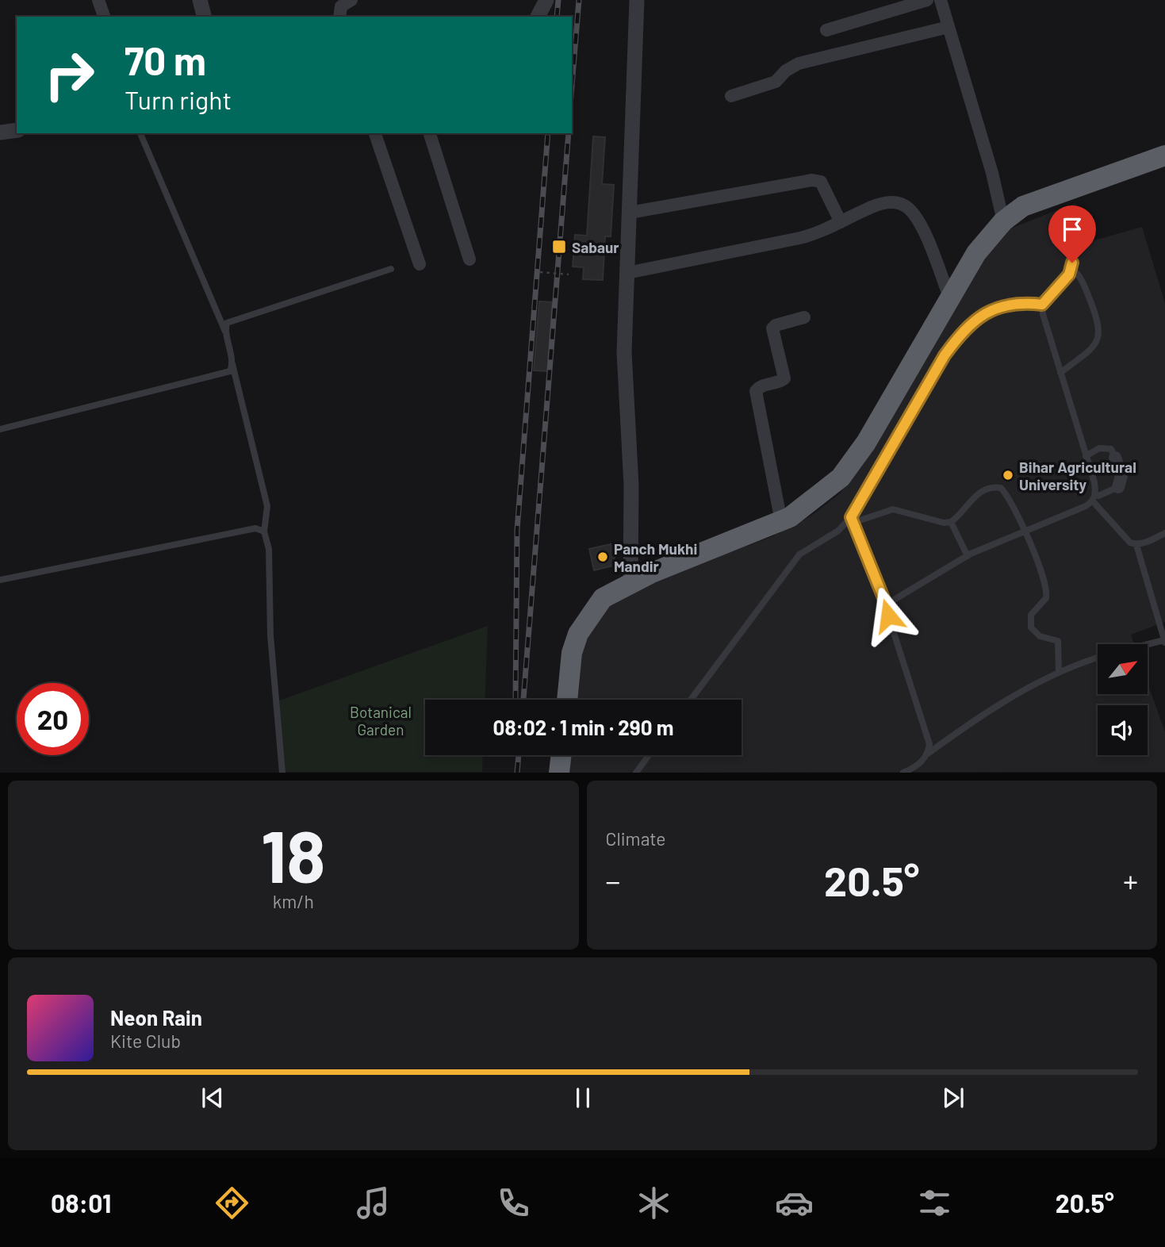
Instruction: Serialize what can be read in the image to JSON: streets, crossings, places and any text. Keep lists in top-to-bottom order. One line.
{"parks":["Botanical Garden"],"places":{"transit":["Sabaur"],"other":["Bihar Agricultural University","Panch Mukhi Mandir"]},"north":"top right","page":{"turn":["70 m","Turn right"],"limit":"20","trip":"08:02 · 1 min · 290 m","tile":[["18","km/h"],"Climate"],"heat":["−","20.5°","+"],"song":["Neon Rain","Kite Club"],"tabs":["08:01","20.5°"]}}
